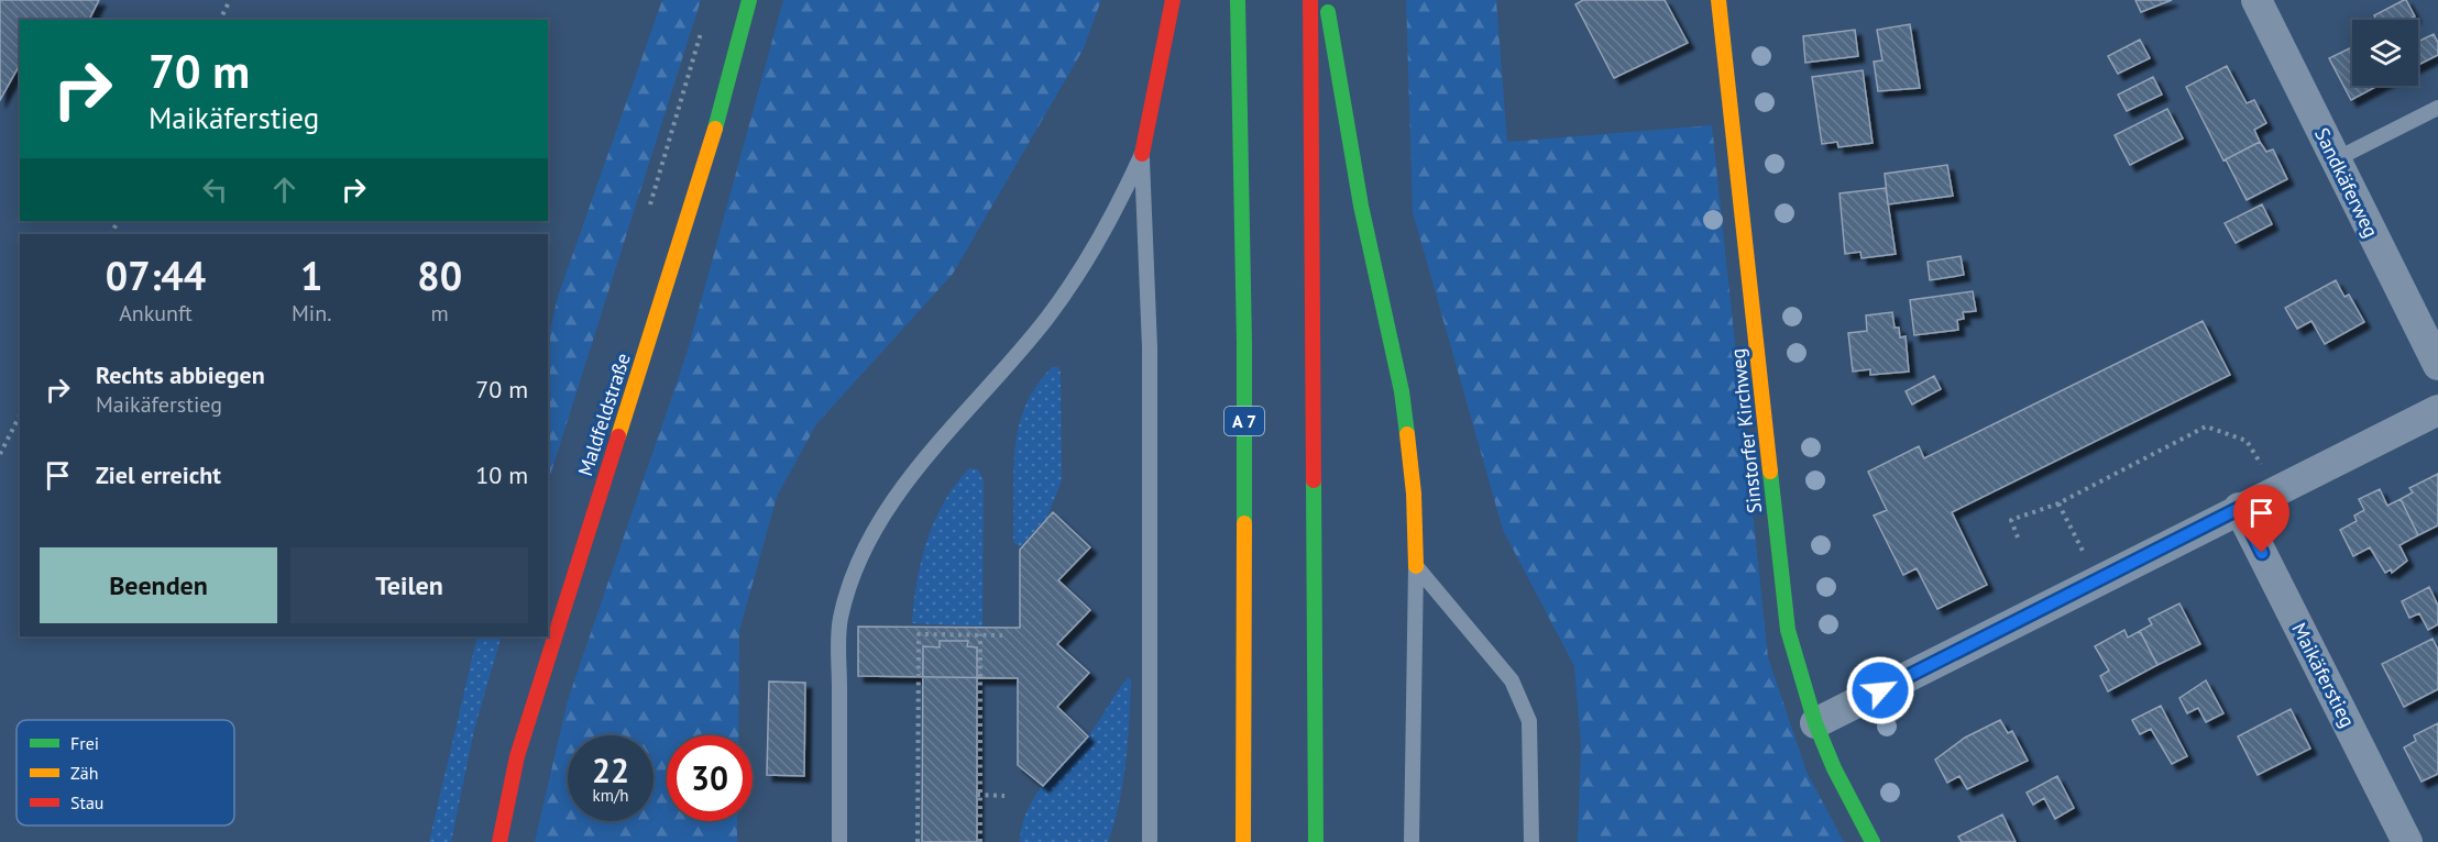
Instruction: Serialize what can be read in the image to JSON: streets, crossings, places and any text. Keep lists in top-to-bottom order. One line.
{"streets":{"main road":["Maldfeldstraße","A 7","Sinstorfer Kirchweg"],"street":["Sandkäferweg","Maikäferstieg"]},"legend":["Frei","Zäh","Stau"],"page":{"turn":["70 m","Maikäferstieg"],"eta":["07:44","Ankunft","1","Min.","80","m"],"list":[{"name":"Rechts abbiegen","note":"Maikäferstieg","value":"70 m"},{"name":"Ziel erreicht","value":"10 m"}],"buttons":["Beenden","Teilen"],"speed":"22 km/h","limit":"30"}}
